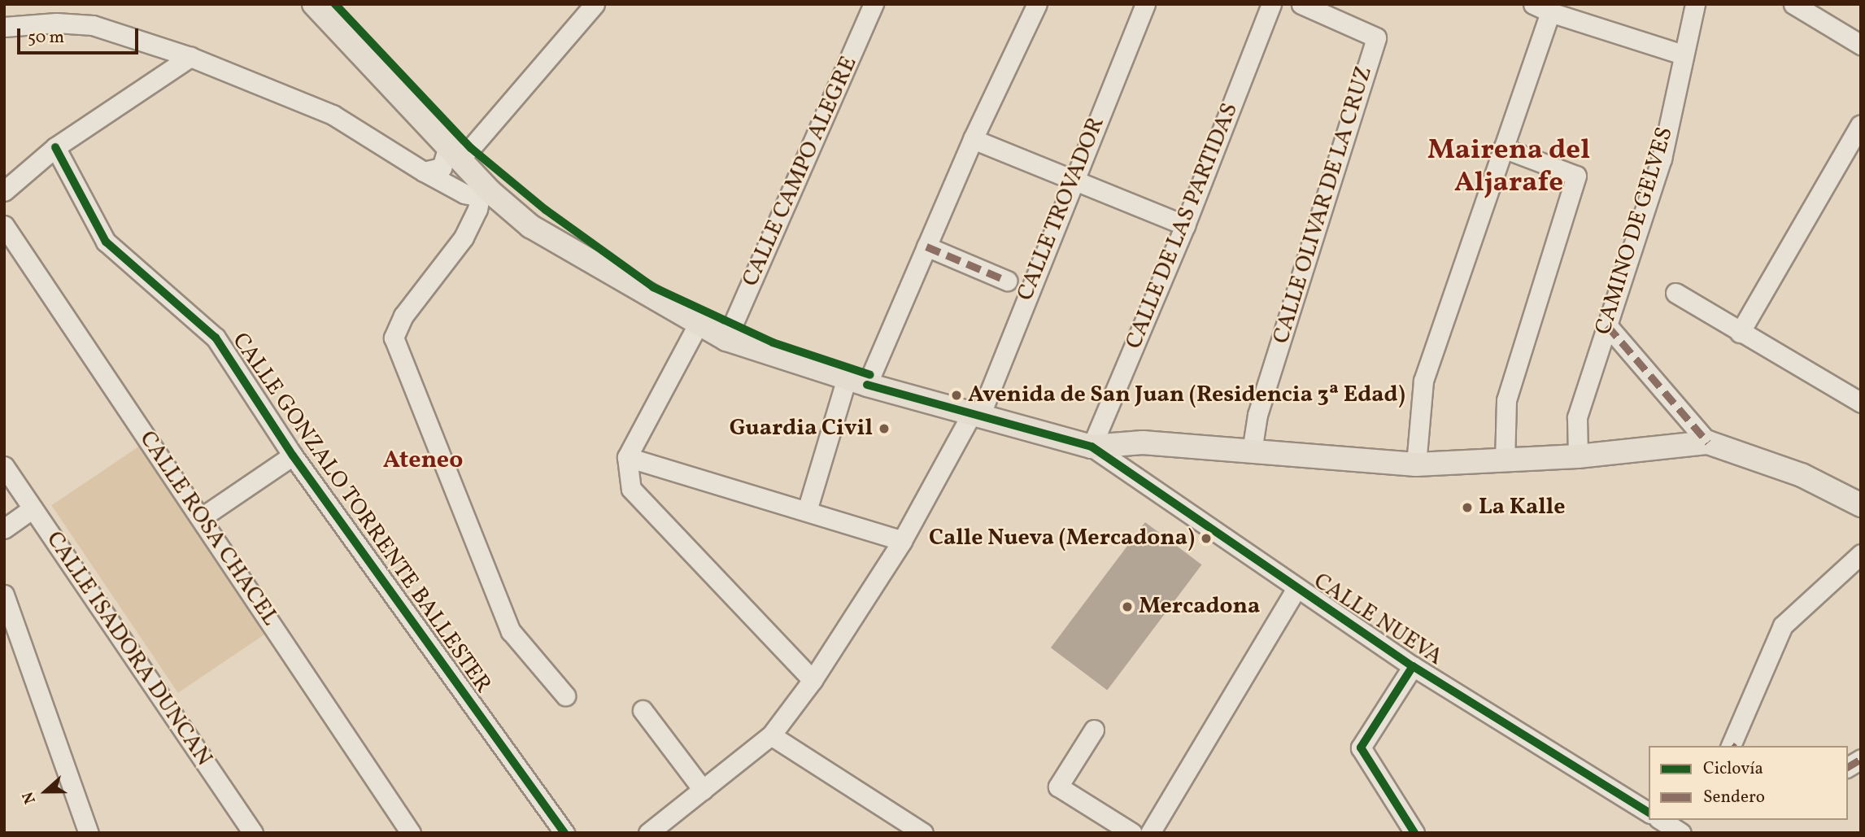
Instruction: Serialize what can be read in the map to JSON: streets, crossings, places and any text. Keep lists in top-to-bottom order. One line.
{"streets":{"street":["CALLE CAMPO ALEGRE","CALLE OLIVAR DE LA CRUZ","CALLE TROVADOR","CALLE DE LAS PARTIDAS","CAMINO DE GELVES","CALLE GONZALO TORRENTE BALLESTER","CALLE ROSA CHACEL","CALLE NUEVA","CALLE ISADORA DUNCAN"]},"crossings":[["CALLE DE LAS PARTIDAS","CALLE NUEVA"],["CALLE GONZALO TORRENTE BALLESTER","CALLE ROSA CHACEL"]],"districts":["Mairena del Aljarafe","Ateneo"],"places":["Avenida de San Juan (Residencia 3ª Edad)","Guardia Civil","La Kalle","Calle Nueva (Mercadona)","Mercadona"],"legend":["Ciclovía","Sendero"],"scale_bar":"50 m","north":"left"}
